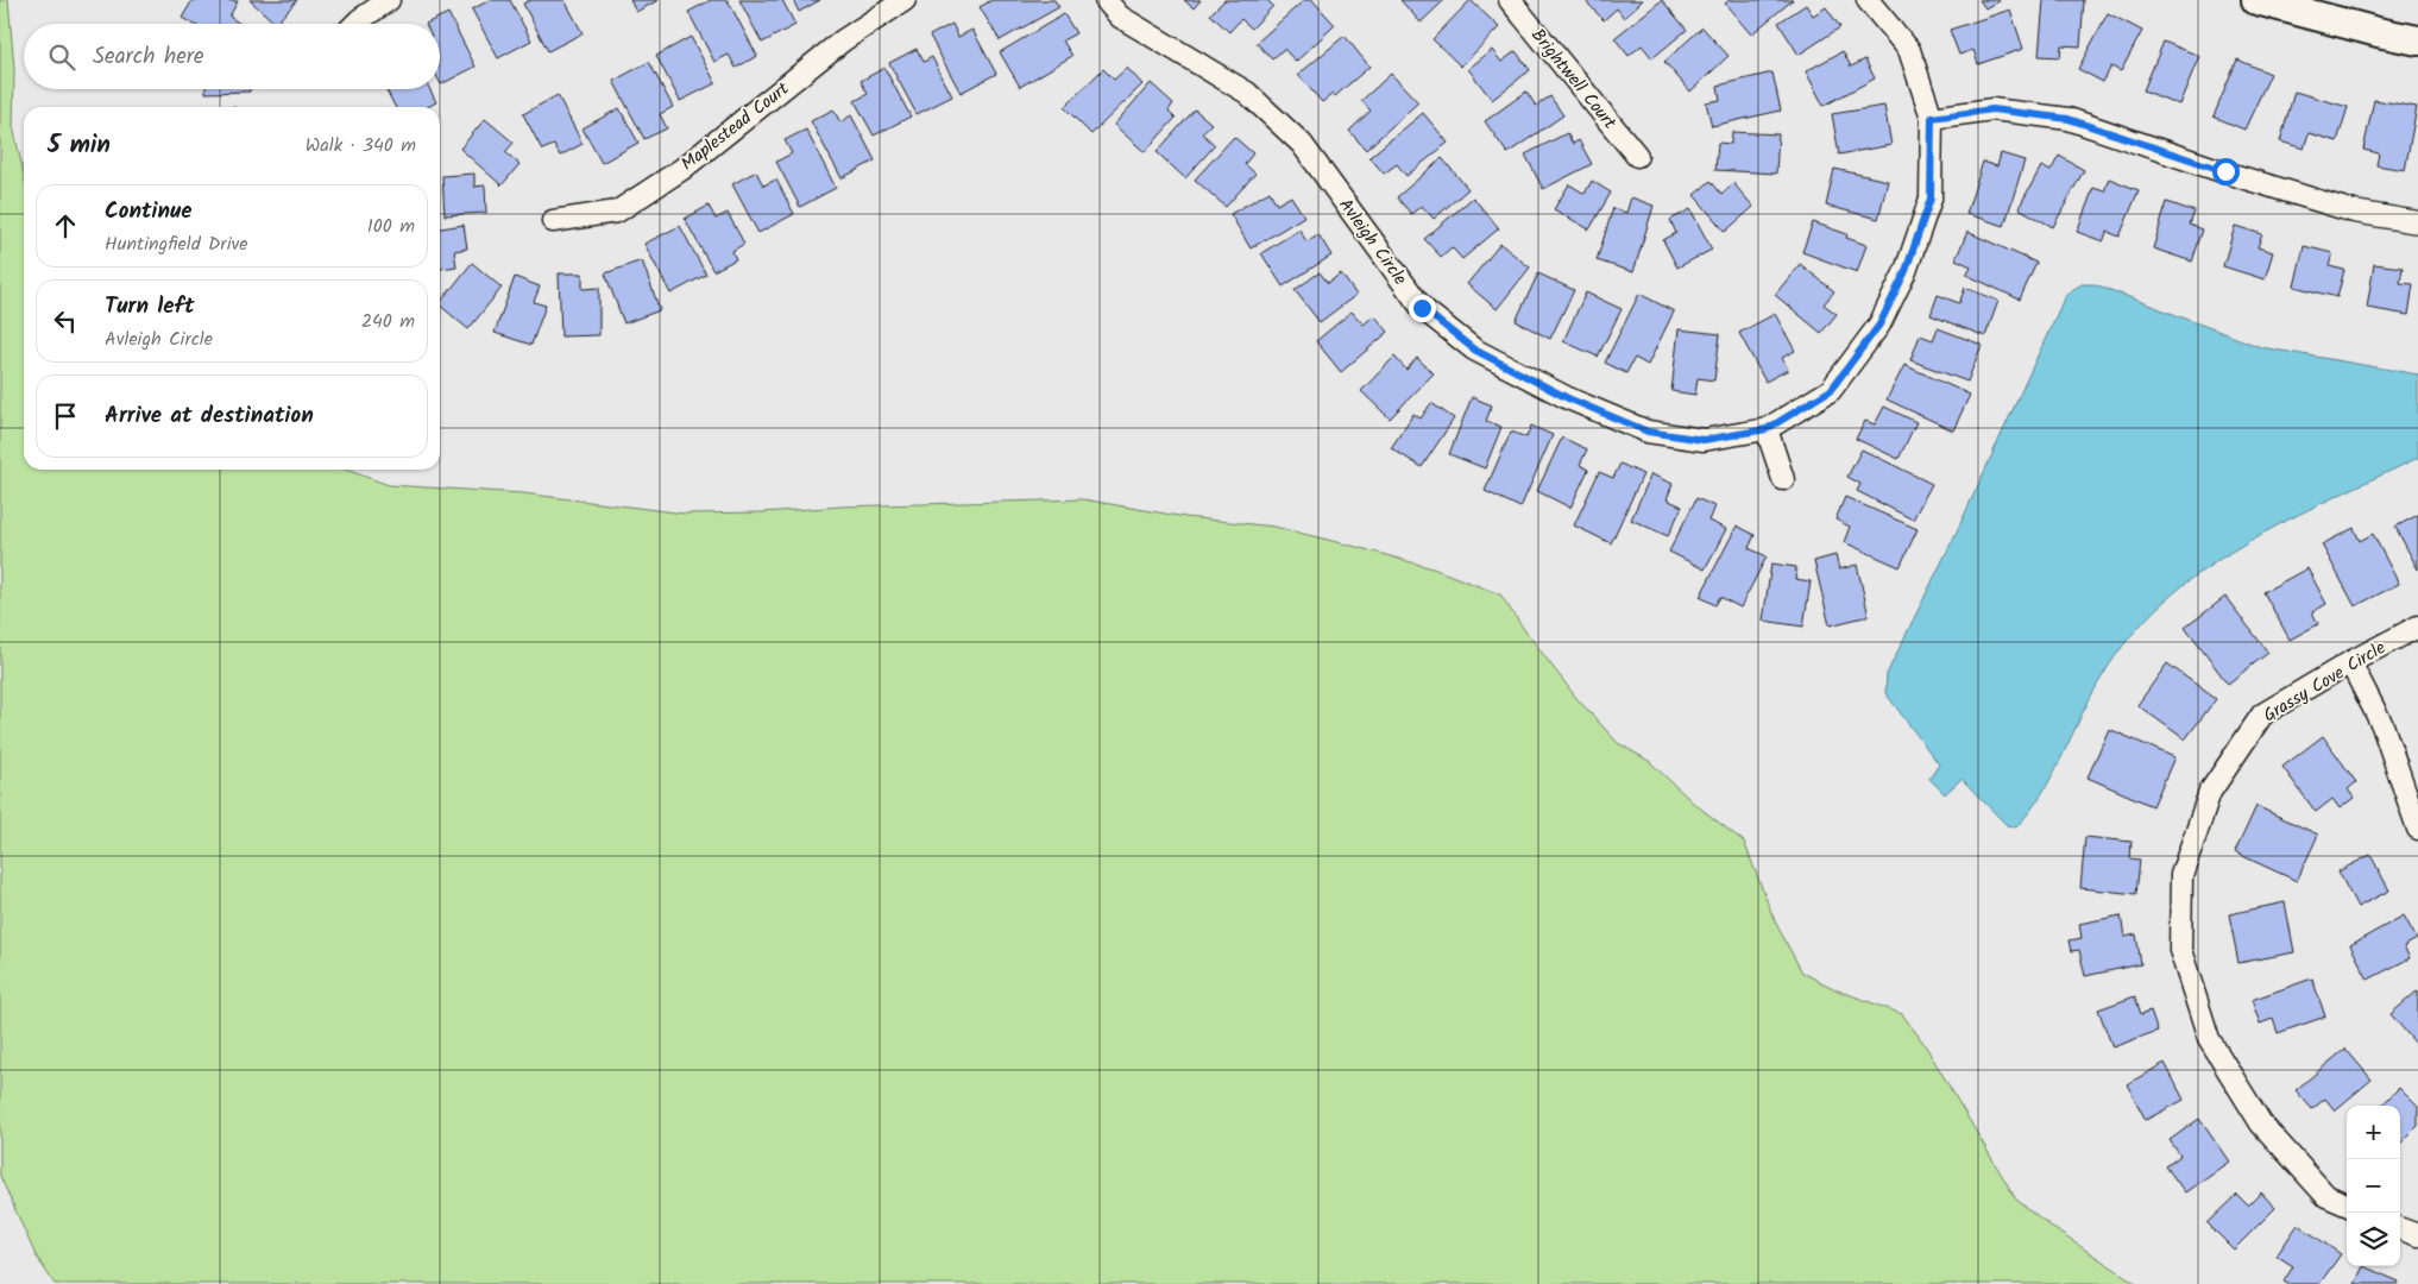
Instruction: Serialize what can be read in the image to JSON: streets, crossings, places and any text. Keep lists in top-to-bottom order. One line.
{"streets":{"street":["Brightwell Court","Maplestead Court","Avleigh Circle","Grassy Cove Circle"]},"page":{"search":"Search here","heading":["5 min","Walk · 340 m"],"list":[["Continue","Huntingfield Drive","100 m"],["Turn left","Avleigh Circle","240 m"],"Arrive at destination"],"map_buttons":["+","−"]}}
